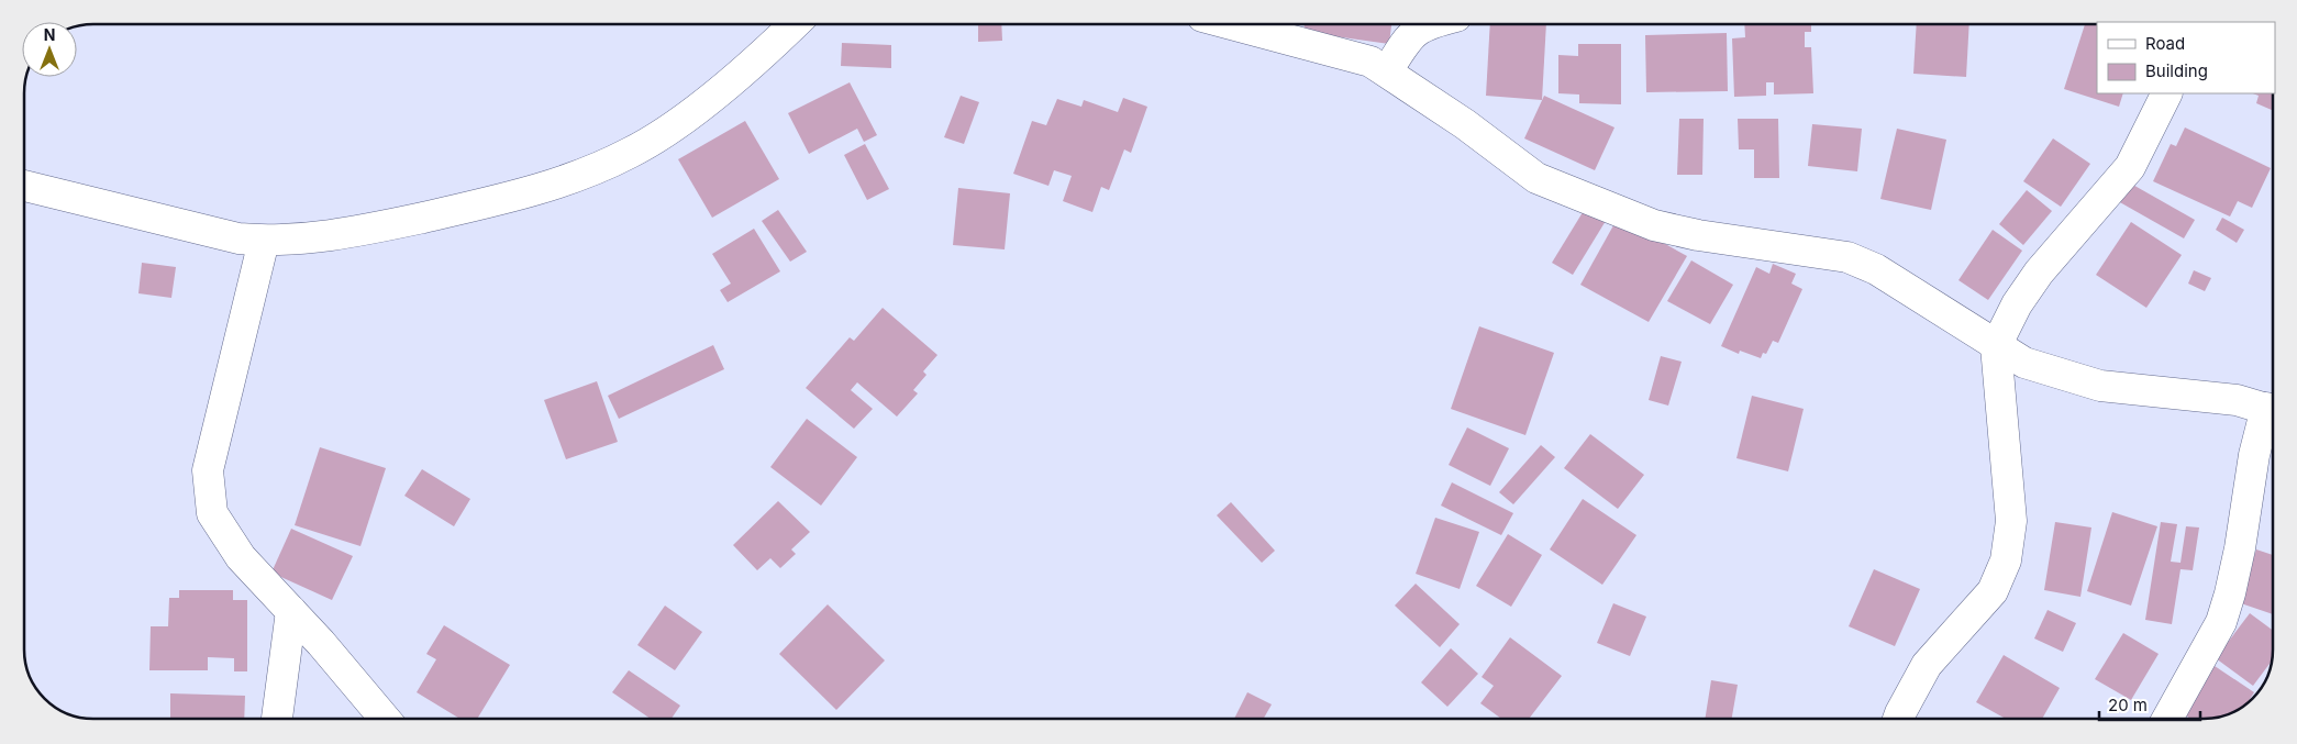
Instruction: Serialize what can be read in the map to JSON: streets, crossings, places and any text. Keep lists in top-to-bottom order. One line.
{"legend":["Road","Building"],"scale_bar":"20 m","north":"top"}
